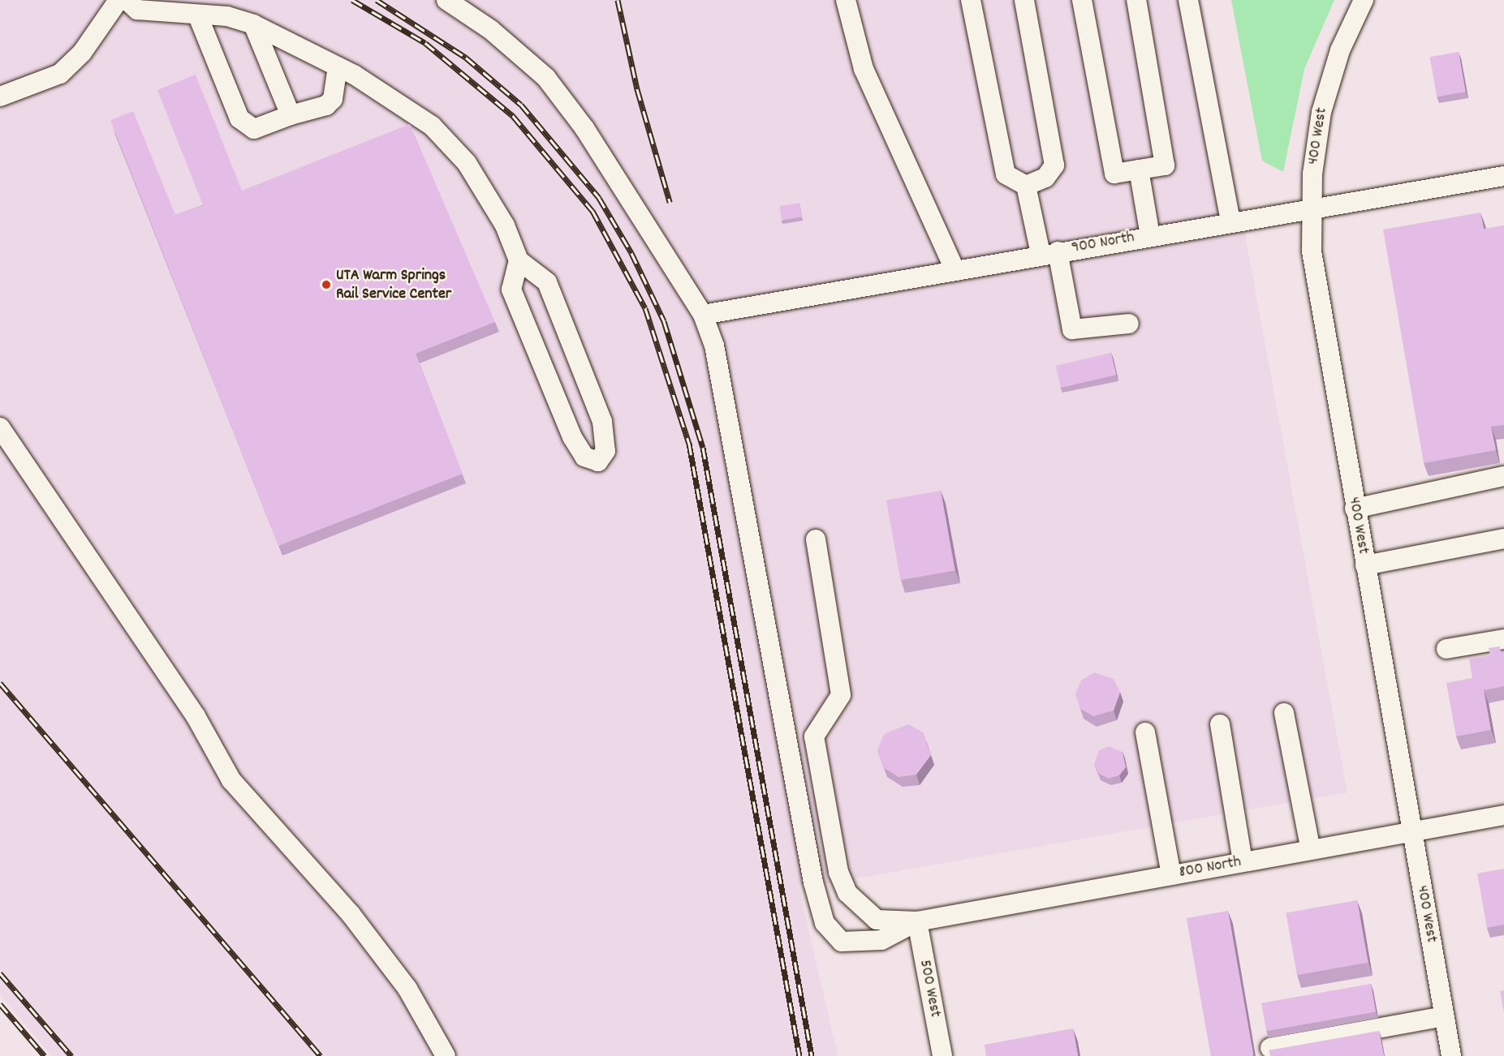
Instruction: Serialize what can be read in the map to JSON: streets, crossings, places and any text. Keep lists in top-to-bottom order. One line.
{"streets":{"street":["400 West","900 North","800 North","500 West"]},"crossings":[["400 West","900 North"],["400 West","800 North"],["800 North","500 West"]],"places":["UTA Warm Springs Rail Service Center"]}
